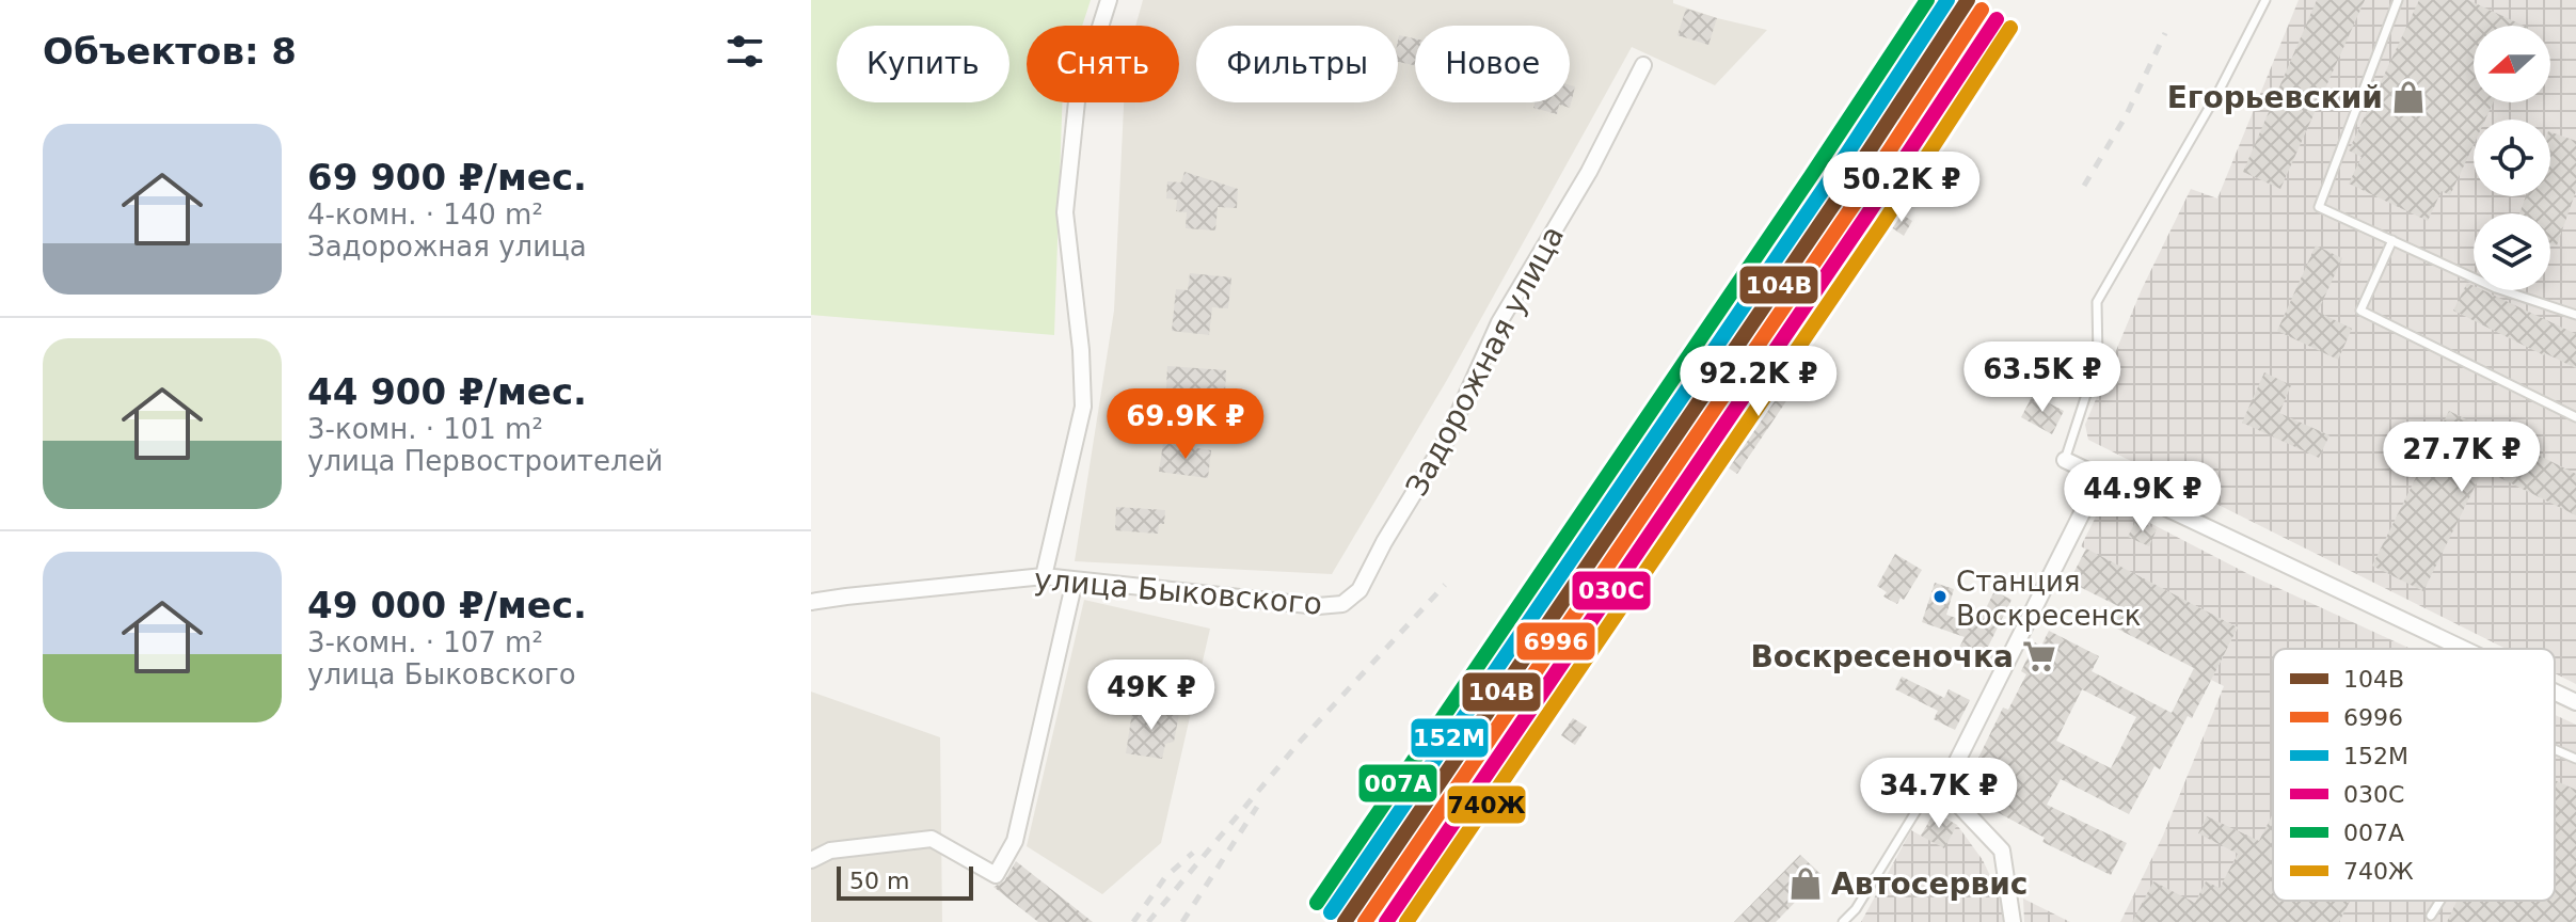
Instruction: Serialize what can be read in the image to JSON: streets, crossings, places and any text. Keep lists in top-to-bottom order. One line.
{"streets":{"street":["Задорожная улица","улица Быковского"]},"crossings":[["Задорожная улица","улица Быковского"]],"places":{"shop":["Егорьевский","Автосервис"],"other":["Станция Воскресенск"],"supermarket":["Воскресеночка"]},"lines":["transit line 104В","transit line 152М","transit line 007А","transit line 6996","transit line 030C","transit line 740Ж"],"legend":["104В","6996","152М","030C","007А","740Ж"],"scale_bar":"50 m","north":"left","page":{"heading":"Объектов: 8","chip":["Купить","Снять","Фильтры","Новое"],"list":[{"name":"69 900 ₽/мес.","note":"4-комн. · 140 m² · Задорожная улица"},{"name":"44 900 ₽/мес.","note":"3-комн. · 101 m² · улица Первостроителей"},{"name":"49 000 ₽/мес.","note":"3-комн. · 107 m² · улица Быковского"}],"price":["50.2K ₽","63.5K ₽","92.2K ₽","69.9K ₽","27.7K ₽","44.9K ₽","49K ₽","34.7K ₽"],"scale":"50 m"}}
